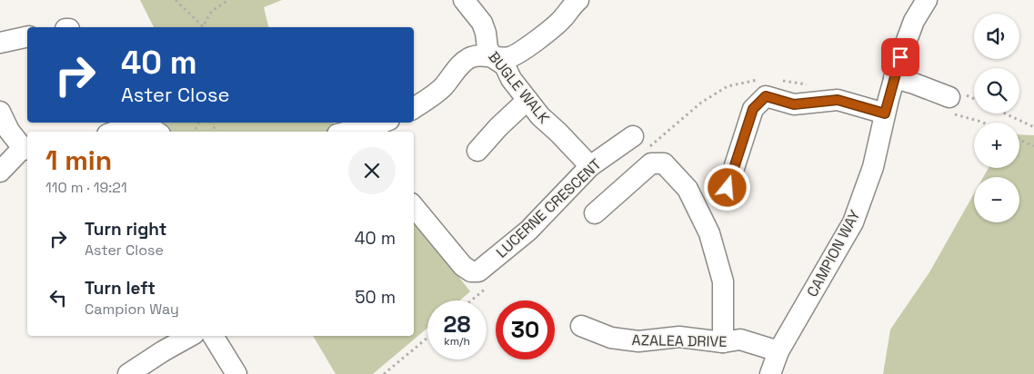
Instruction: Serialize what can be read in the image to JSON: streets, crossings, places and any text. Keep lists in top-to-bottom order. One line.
{"streets":{"street":["BUGLE WALK","LUCERNE CRESCENT","CAMPION WAY","AZALEA DRIVE"]},"crossings":[["BUGLE WALK","LUCERNE CRESCENT"],["CAMPION WAY","AZALEA DRIVE"]],"page":{"map_buttons":["+","−"],"turn":["40 m","Aster Close"],"heading":["1 min","110 m · 19:21"],"list":[{"name":"Turn right","note":"Aster Close","value":"40 m"},{"name":"Turn left","note":"Campion Way","value":"50 m"}],"speed":"28 km/h","limit":"30"}}
